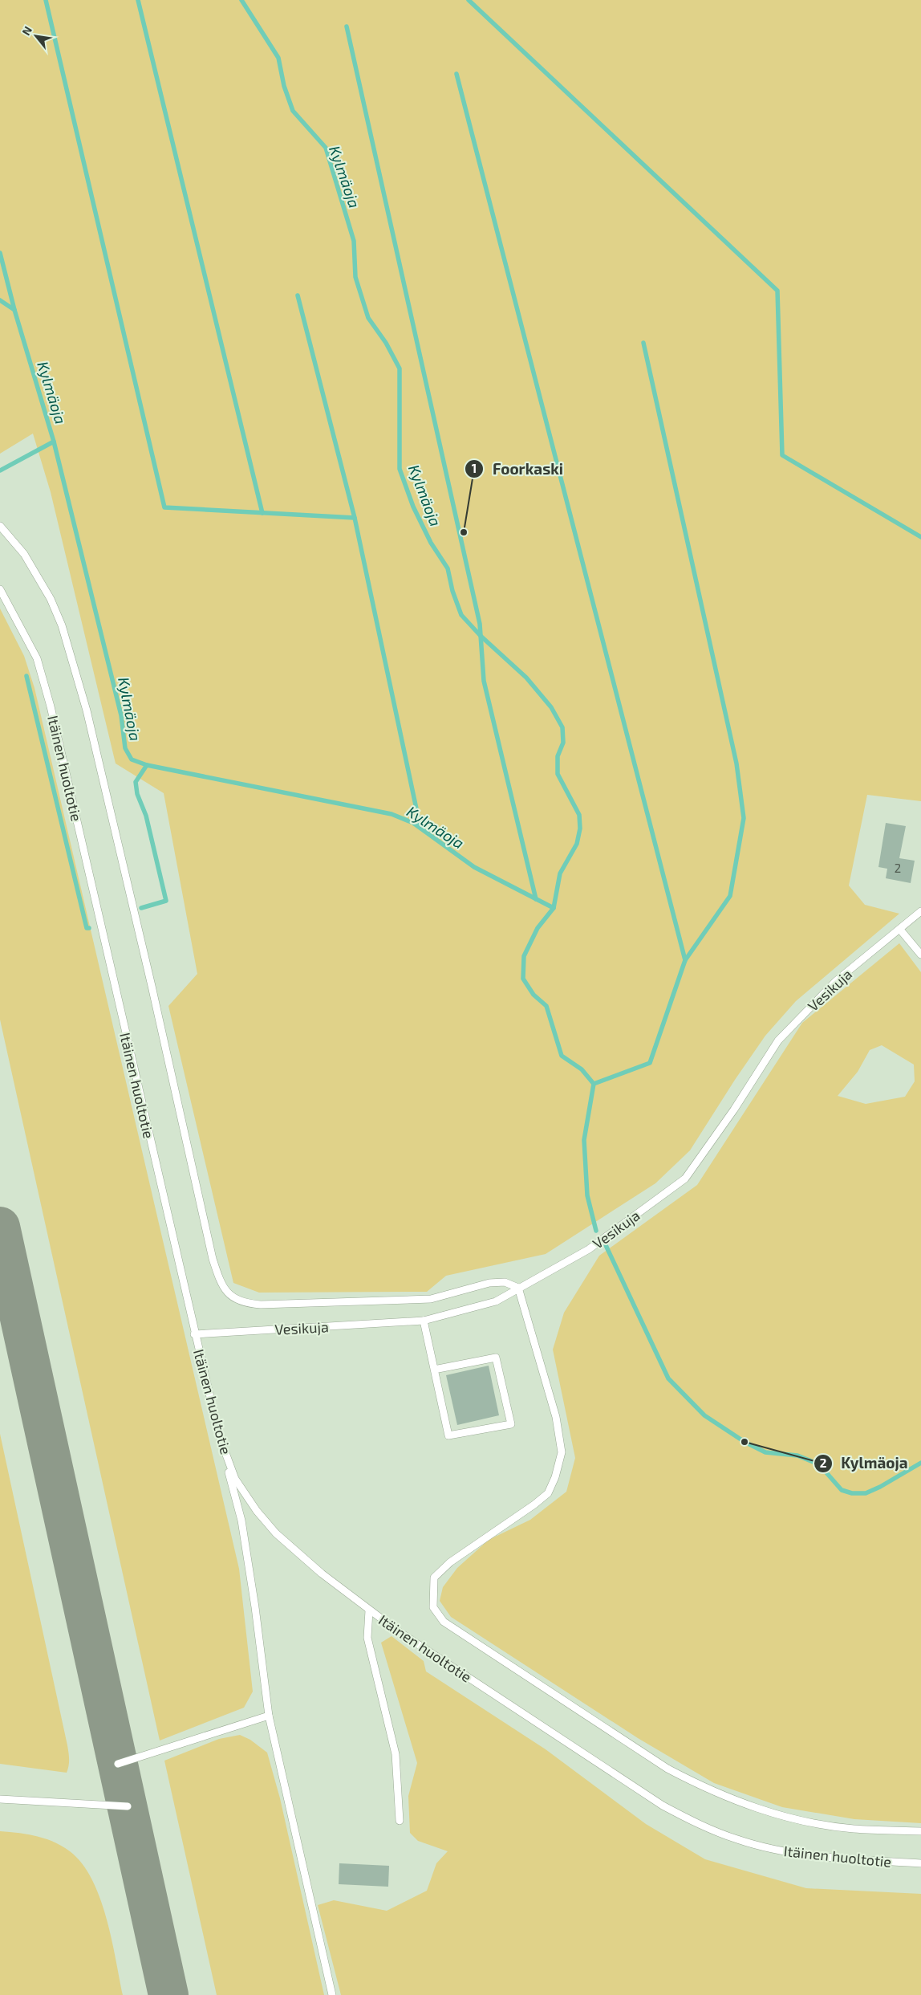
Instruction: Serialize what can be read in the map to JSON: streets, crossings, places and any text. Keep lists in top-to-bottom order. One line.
{"streets":{"lane":["Itäinen huoltotie","Vesikuja"]},"crossings":[["Itäinen huoltotie","Vesikuja"]],"water":["Kylmäoja"],"places":["Foorkaski","Kylmäoja"],"house_numbers":["2"],"north":"top left"}
